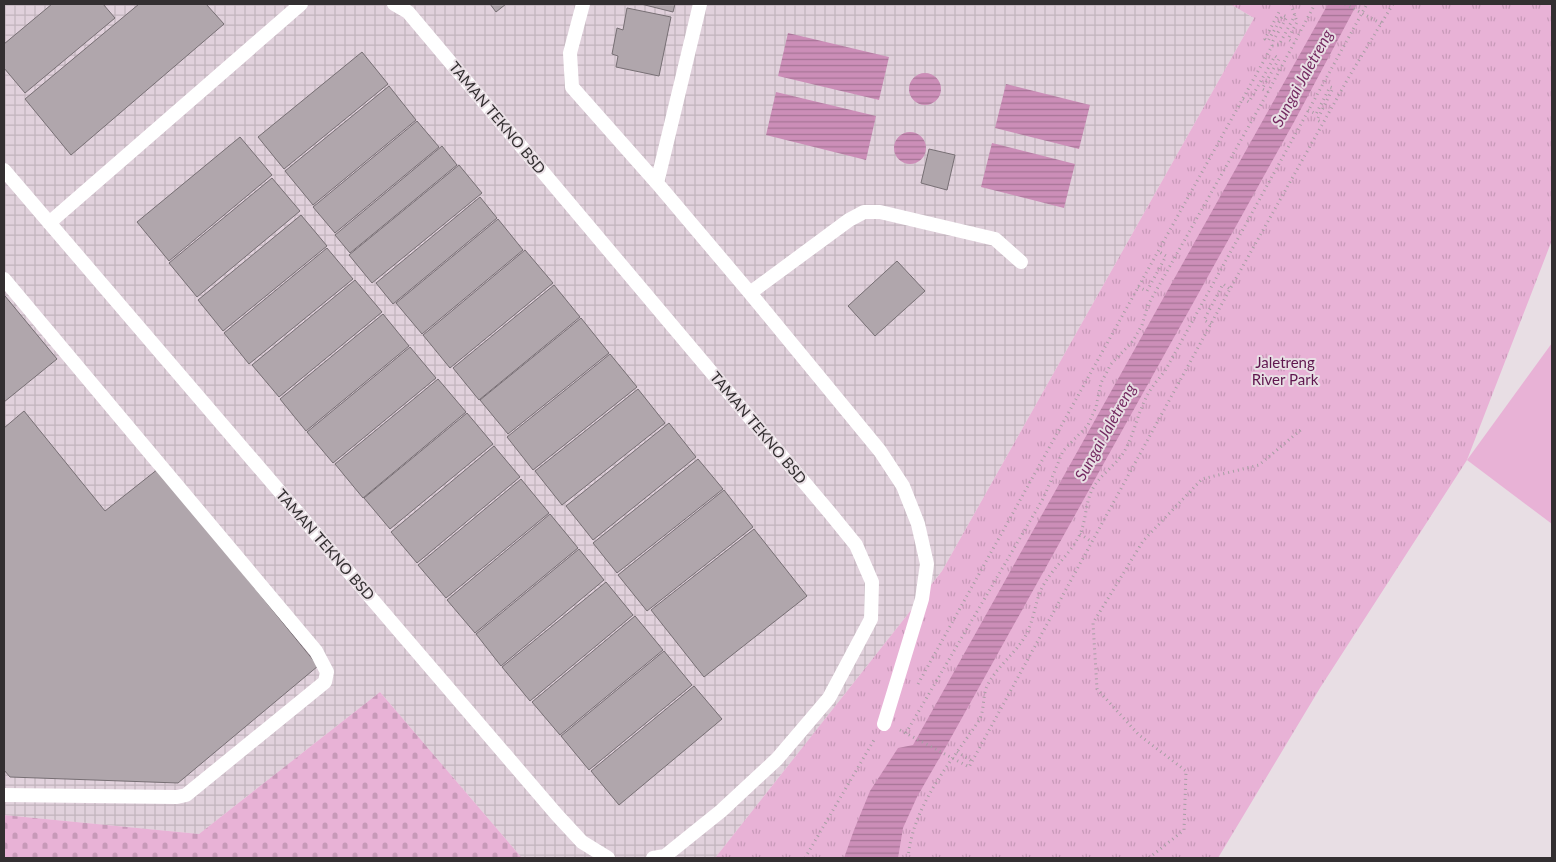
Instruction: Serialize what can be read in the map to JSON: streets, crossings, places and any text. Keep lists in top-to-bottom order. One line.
{"streets":{"lane":["TAMAN TEKNO BSD"]},"water":["Sungai Jaletreng"],"parks":["Jaletreng River Park"]}
